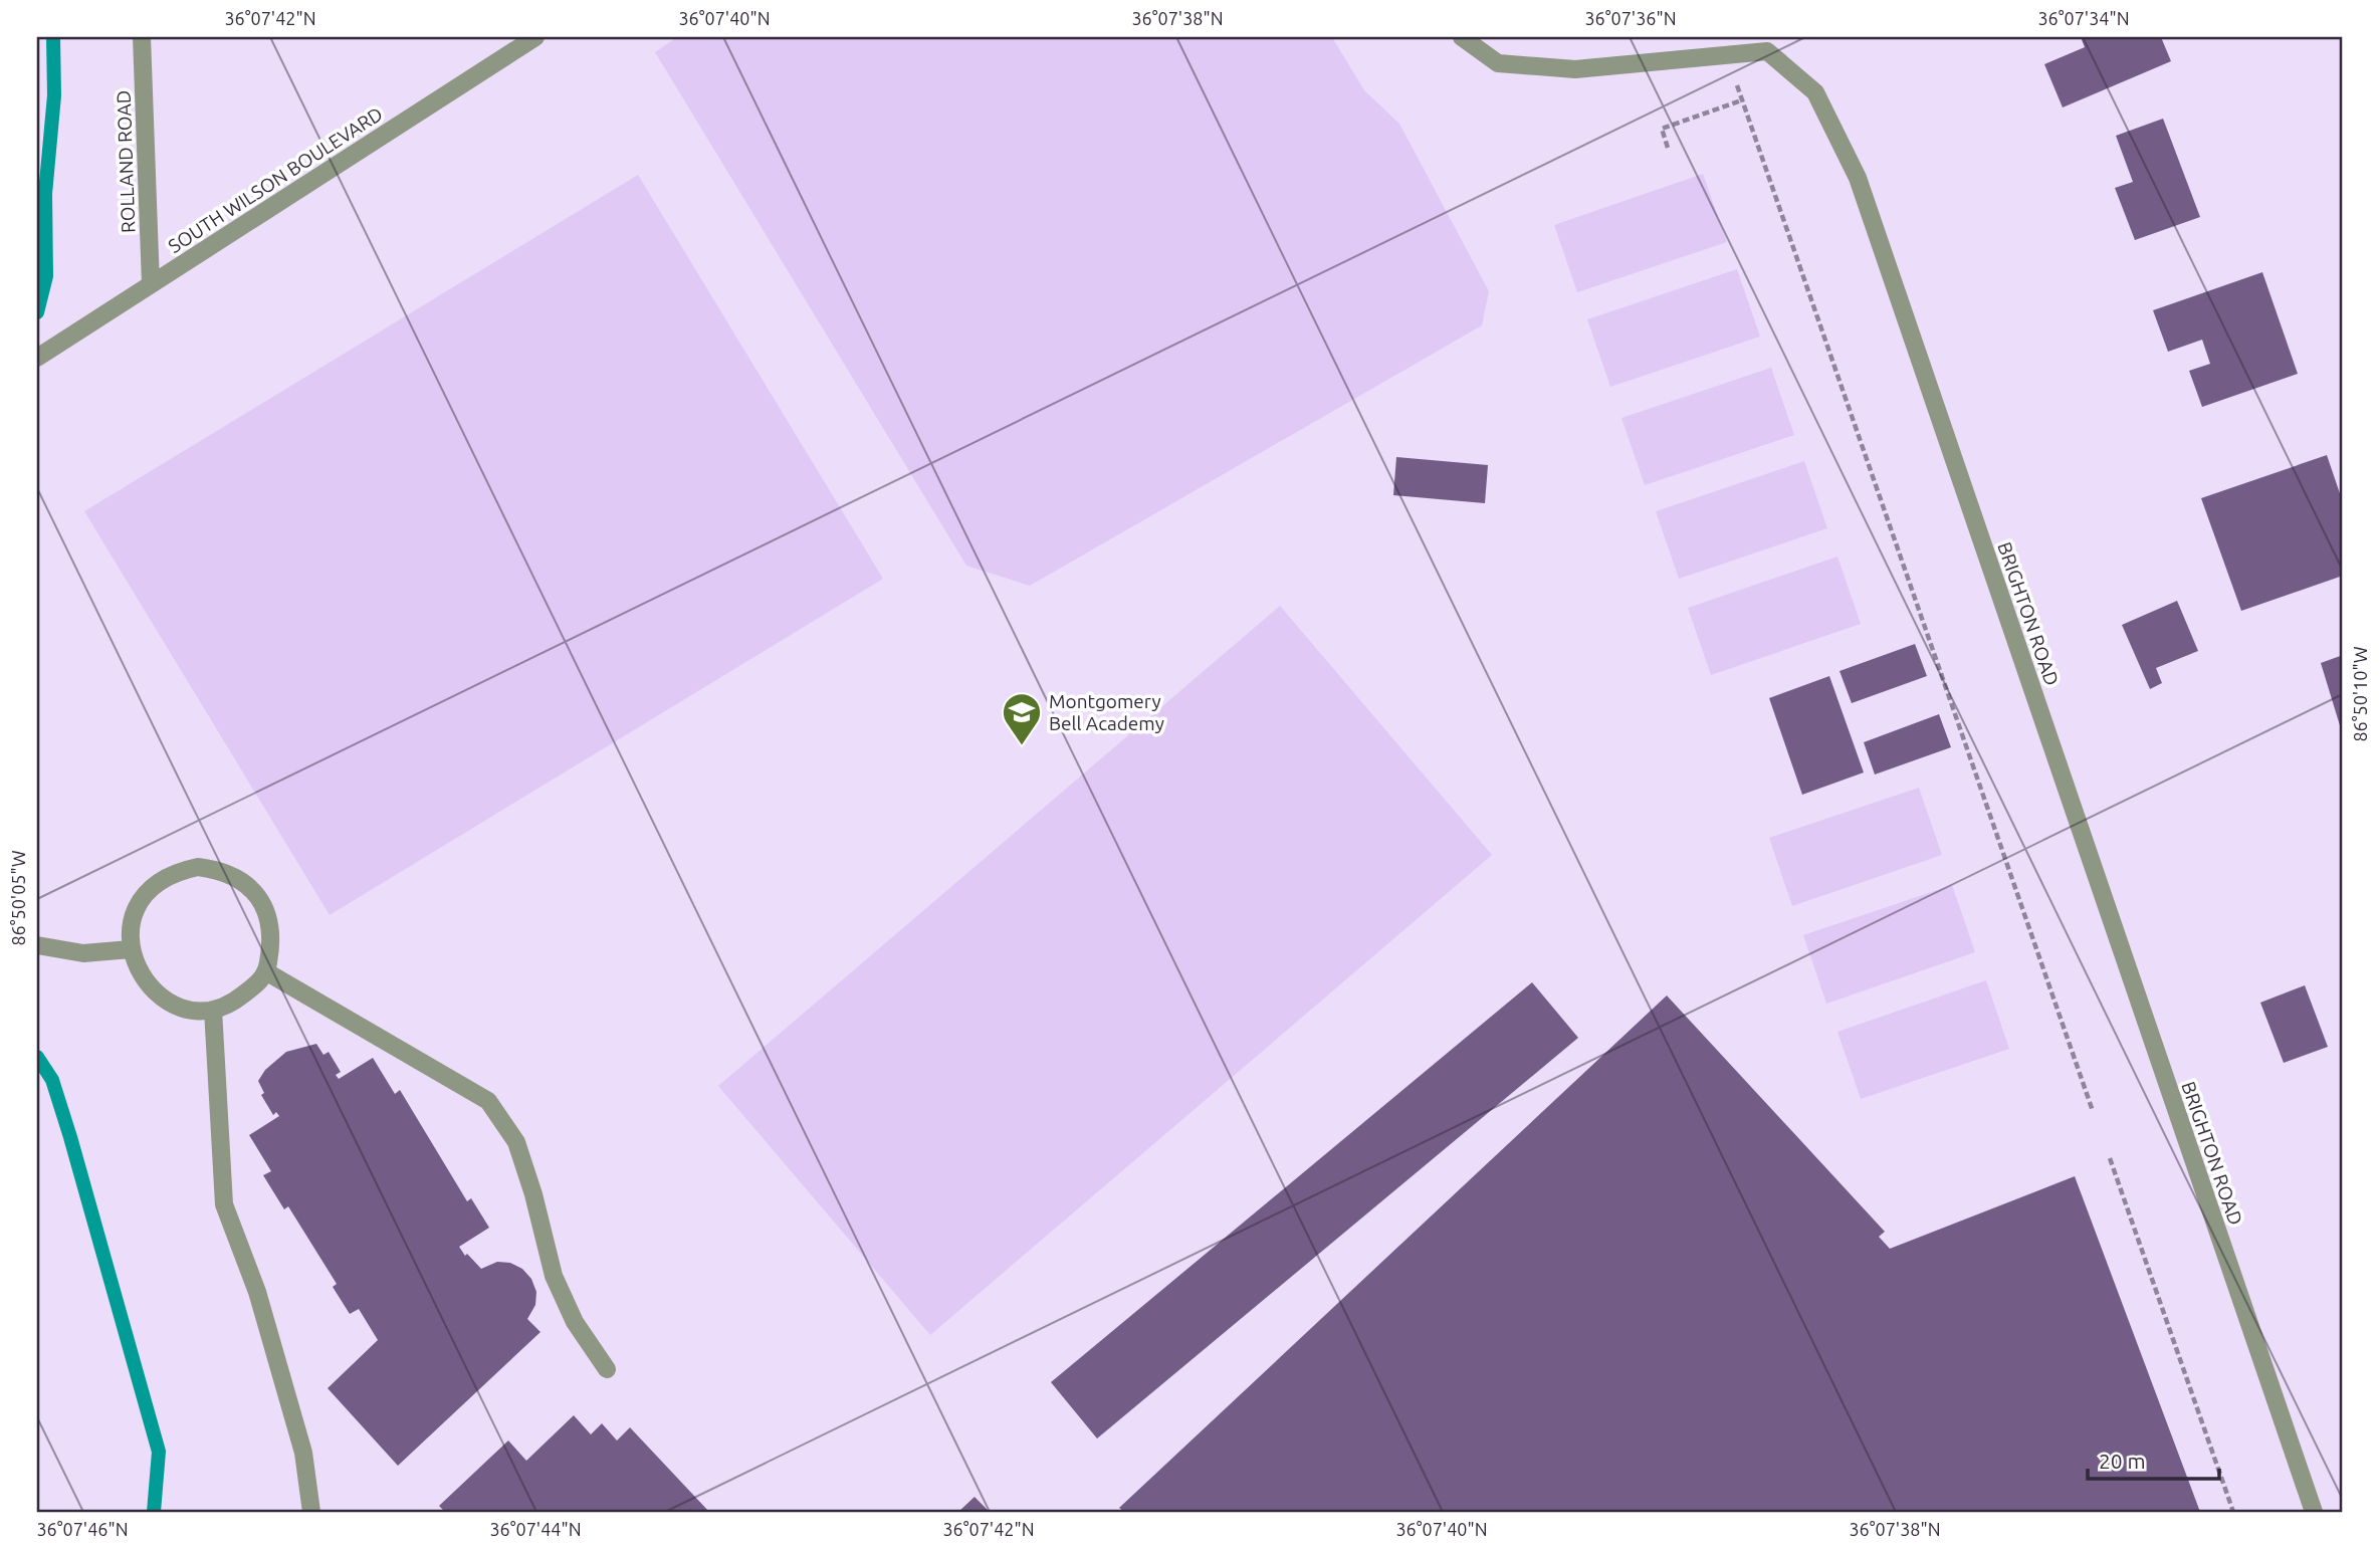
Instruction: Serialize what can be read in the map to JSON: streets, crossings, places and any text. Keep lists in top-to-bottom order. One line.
{"streets":{"street":["ROLLAND ROAD","SOUTH WILSON BOULEVARD","BRIGHTON ROAD"]},"crossings":[["ROLLAND ROAD","SOUTH WILSON BOULEVARD"]],"places":{"school or university":["Montgomery Bell Academy"]},"scale_bar":"20 m","coordinates":["36°07'42\"N","36°07'40\"N","36°07'38\"N","36°07'36\"N","36°07'34\"N","86°50'10\"W","86°50'05\"W","36°07'46\"N","36°07'44\"N"]}
